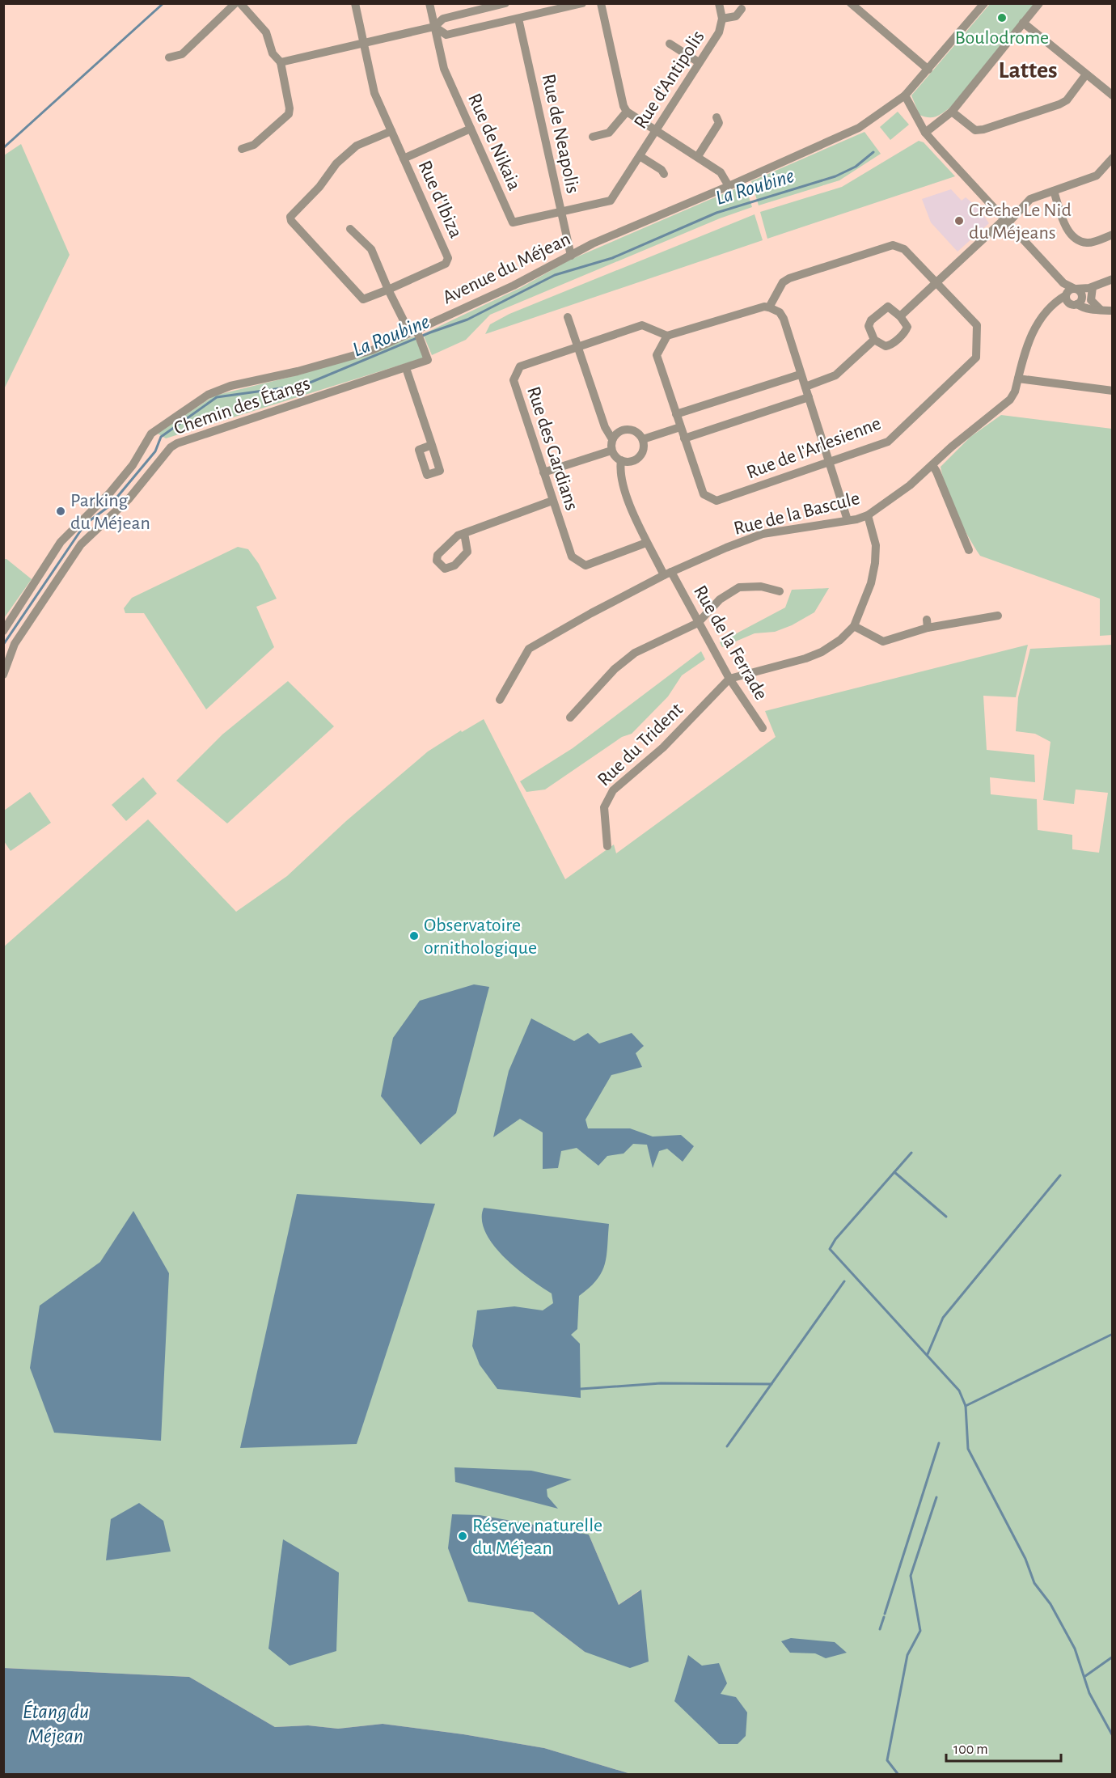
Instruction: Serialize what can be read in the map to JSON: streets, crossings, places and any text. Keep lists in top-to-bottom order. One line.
{"streets":{"street":["Rue d'Antipolis","Rue de Neapolis","Rue de Nikaia","Rue d'Ibiza","Avenue du Méjean","Chemin des Étangs","Rue de l'Arlesienne","Rue des Gardians","Rue de la Bascule","Rue de la Ferrade","Rue du Trident"]},"crossings":[["Rue d'Antipolis","Rue de Neapolis"],["Rue d'Antipolis","Rue de Nikaia"],["Rue de Neapolis","Rue de Nikaia"],["Rue de Neapolis","Avenue du Méjean"],["Avenue du Méjean","Chemin des Étangs"],["Rue de l'Arlesienne","Rue des Gardians"],["Rue des Gardians","Rue de la Ferrade"],["Rue de la Bascule","Rue de la Ferrade"],["Rue de la Ferrade","Rue du Trident"]],"districts":["Lattes"],"water":["La Roubine","Étang du Méjean"],"places":["Boulodrome","Crèche Le Nid du Méjeans","Parking du Méjean","Observatoire ornithologique","Réserve naturelle du Méjean"],"scale_bar":"100 m"}
